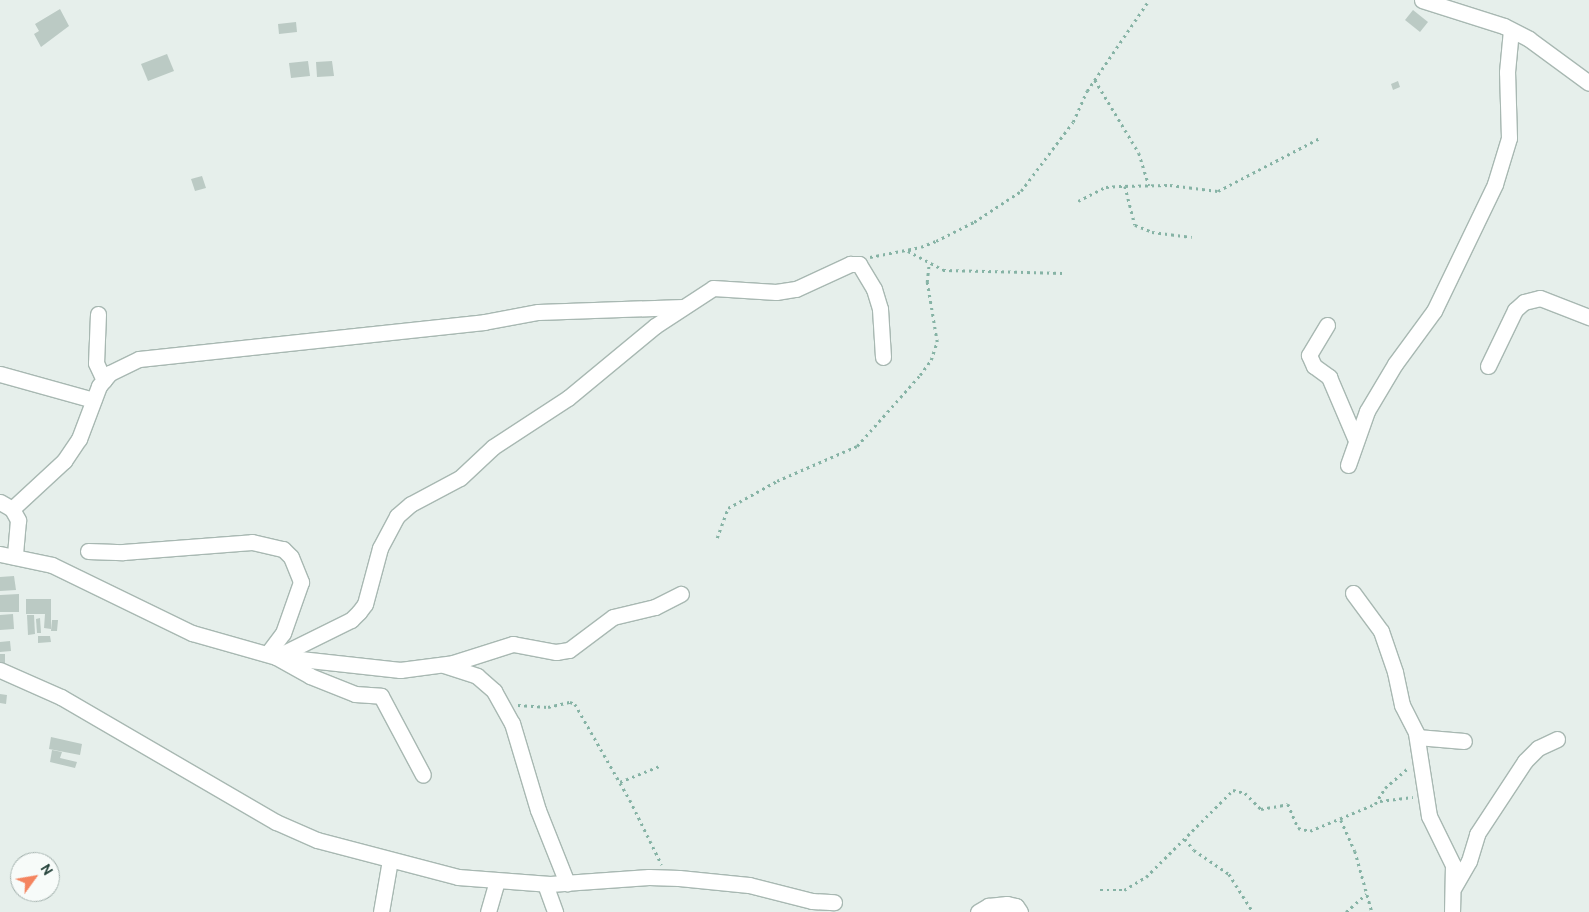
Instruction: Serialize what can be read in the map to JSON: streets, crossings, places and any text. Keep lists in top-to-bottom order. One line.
{"north":"top right"}
